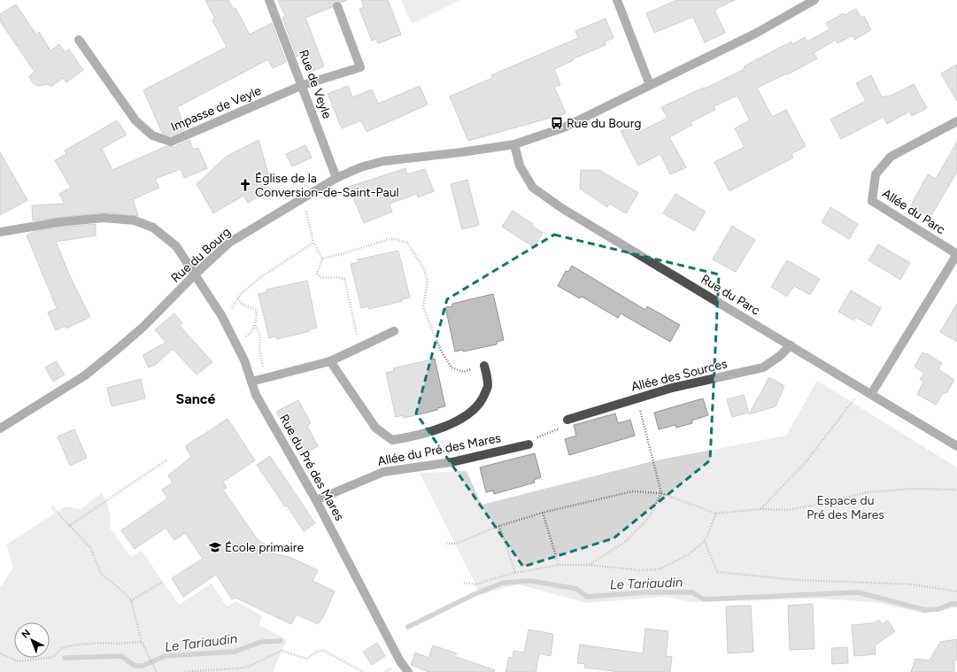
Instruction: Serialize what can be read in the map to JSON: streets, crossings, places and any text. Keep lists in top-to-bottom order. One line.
{"streets":{"street":["Rue de Veyle","Impasse de Veyle","Allée du Parc","Rue du Bourg","Rue du Parc","Allée des Sources","Allée du Pré des Mares","Rue du Pré des Mares"]},"crossings":[["Rue de Veyle","Impasse de Veyle"],["Rue de Veyle","Rue du Bourg"],["Allée du Parc","Rue du Parc"],["Rue du Bourg","Rue du Parc"],["Rue du Bourg","Rue du Pré des Mares"],["Rue du Parc","Allée des Sources"],["Allée du Pré des Mares","Rue du Pré des Mares"]],"districts":["Sancé"],"water":["Le Tariaudin"],"parks":["Espace du Pré des Mares"],"places":{"bus stop":["Rue du Bourg"],"church":["Église de la Conversion-de-Saint-Paul"],"school or university":["École primaire"]},"north":"top left"}
